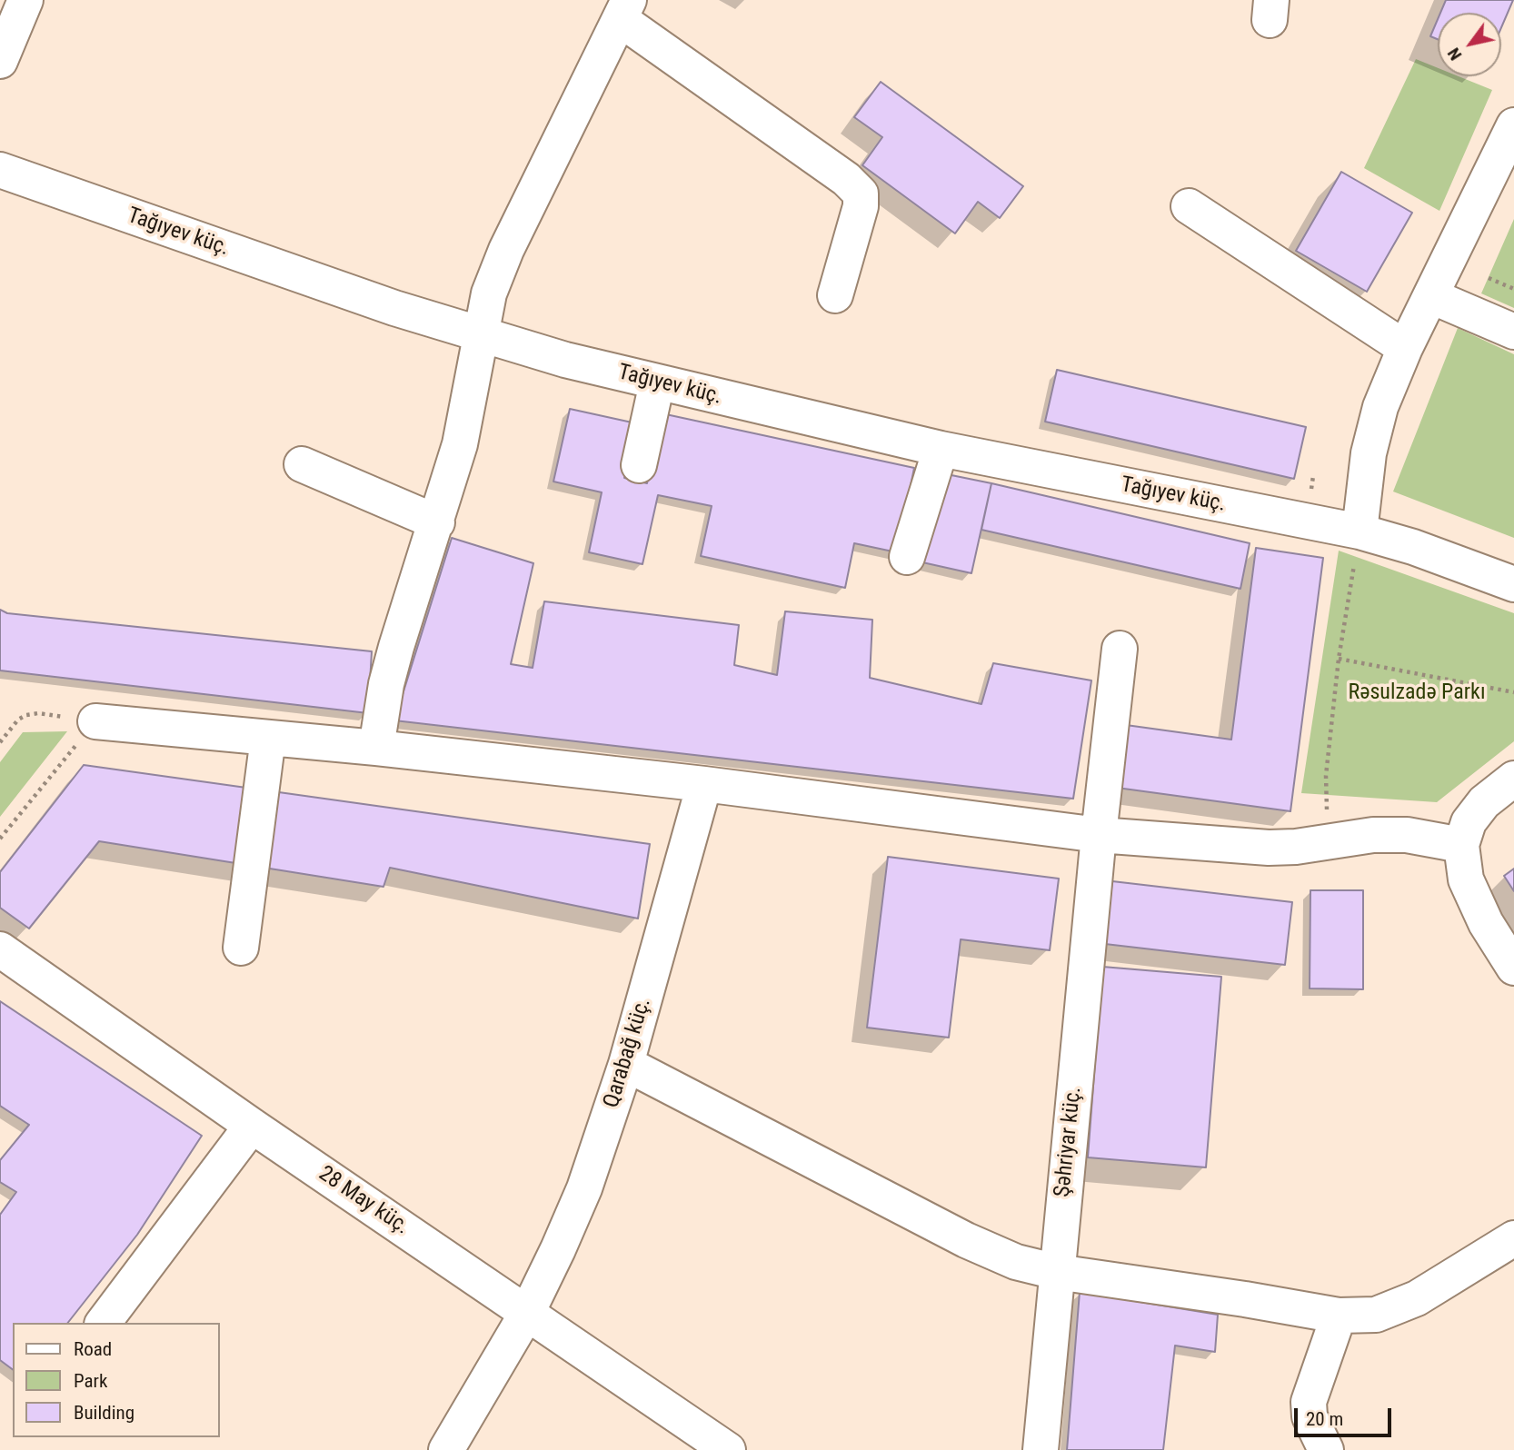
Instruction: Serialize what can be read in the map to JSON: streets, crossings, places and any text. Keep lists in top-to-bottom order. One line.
{"streets":{"street":["Tağıyev küç.","Qarabağ küç.","Şəhriyar küç.","28 May küç."]},"crossings":[["Qarabağ küç.","28 May küç."]],"parks":["Rəsulzadə Parkı"],"legend":["Road","Park","Building"],"scale_bar":"20 m","north":"bottom left"}
